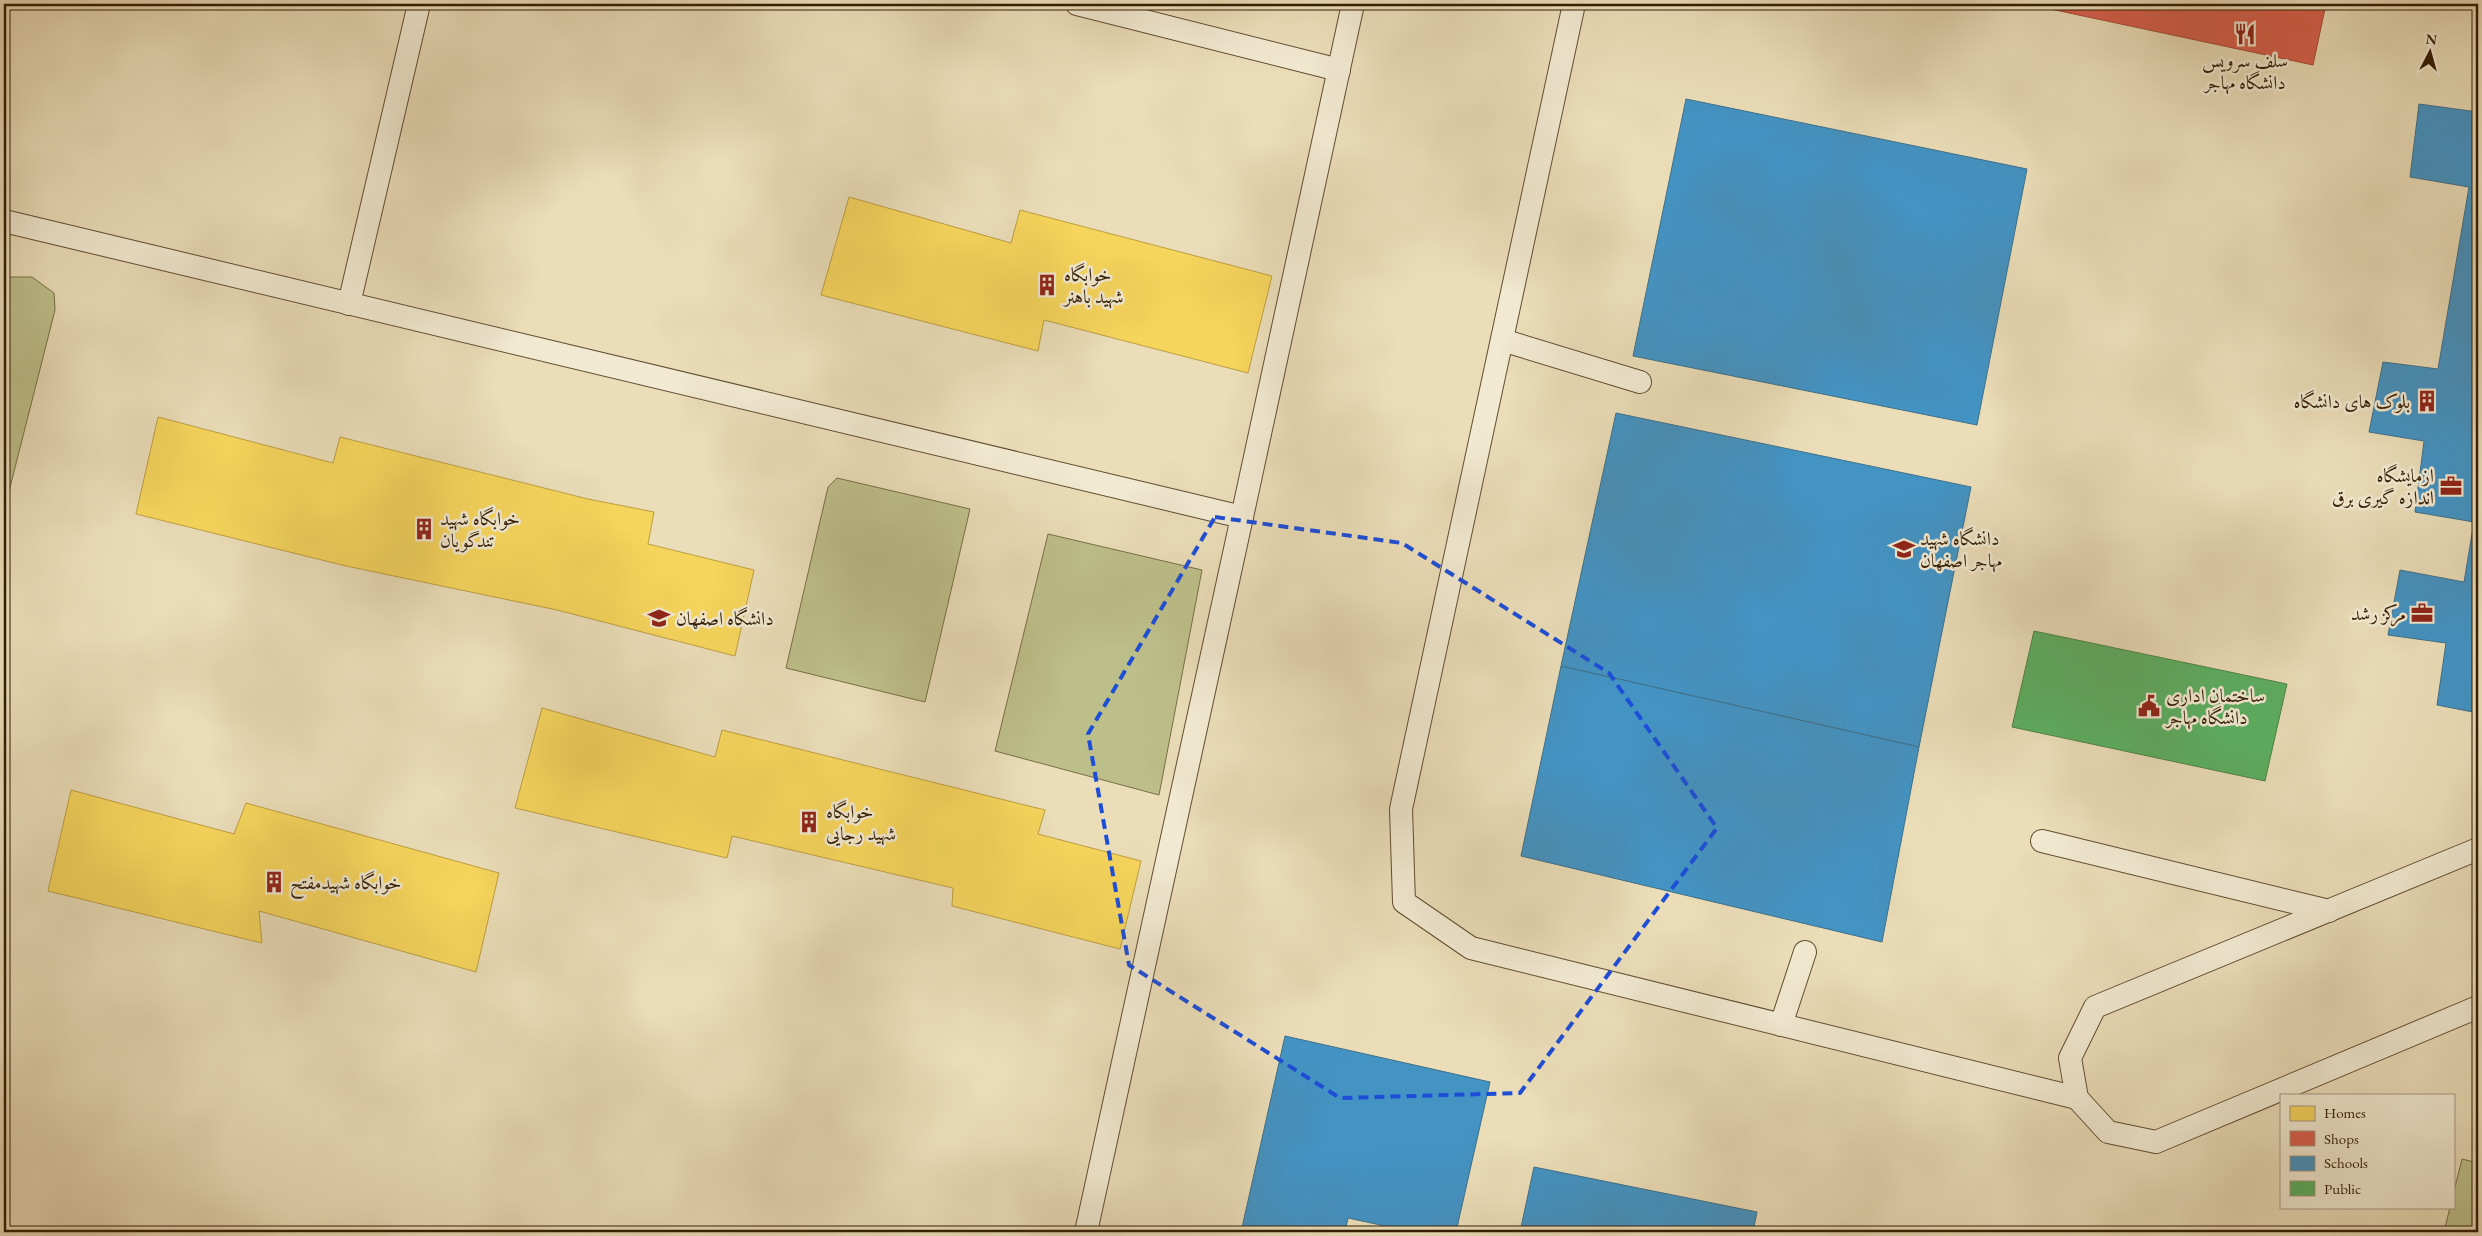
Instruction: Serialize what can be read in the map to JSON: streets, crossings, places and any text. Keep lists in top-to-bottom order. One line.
{"places":{"restaurant":["سلف سرویس دانشگاه مهاجر"],"building":["خوابگاه شهید باهنر","بلوک های دانشگاه","خوابگاه شهید تندگویان","خوابگاه شهید رجایی","خوابگاه شهیدمفتح"],"office":["ازمایشگاه اندازه گیری برق","مرکز رشد"],"school or university":["دانشگاه شهید مهاجر اصفهان","دانشگاه اصفهان"],"public building":["ساختمان اداری دانشگاه مهاجر"]},"legend":["Homes","Shops","Schools","Public"],"north":"top"}
